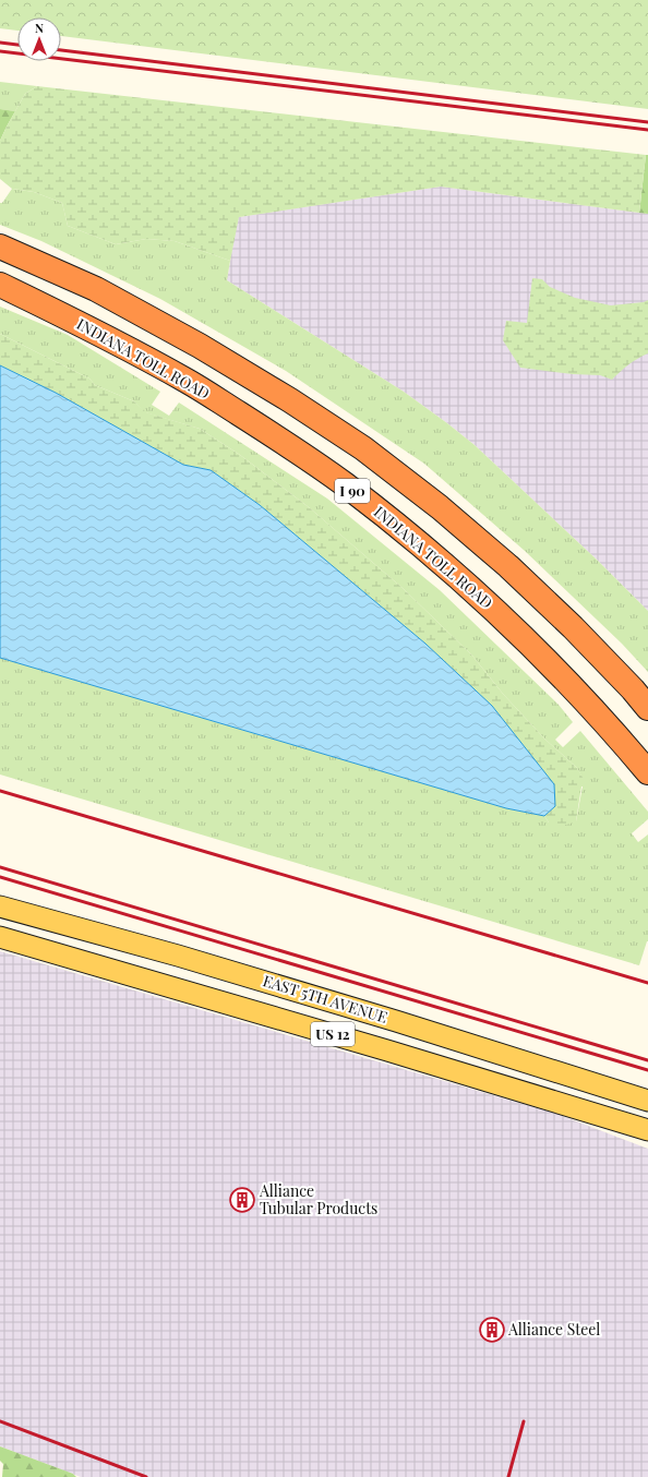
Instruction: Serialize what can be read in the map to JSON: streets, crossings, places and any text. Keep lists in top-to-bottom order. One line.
{"streets":{"highway":["INDIANA TOLL ROAD","I 90"],"main road":["EAST 5TH AVENUE","US 12"]},"places":{"building":["Alliance Tubular Products","Alliance Steel"]},"north":"top"}
